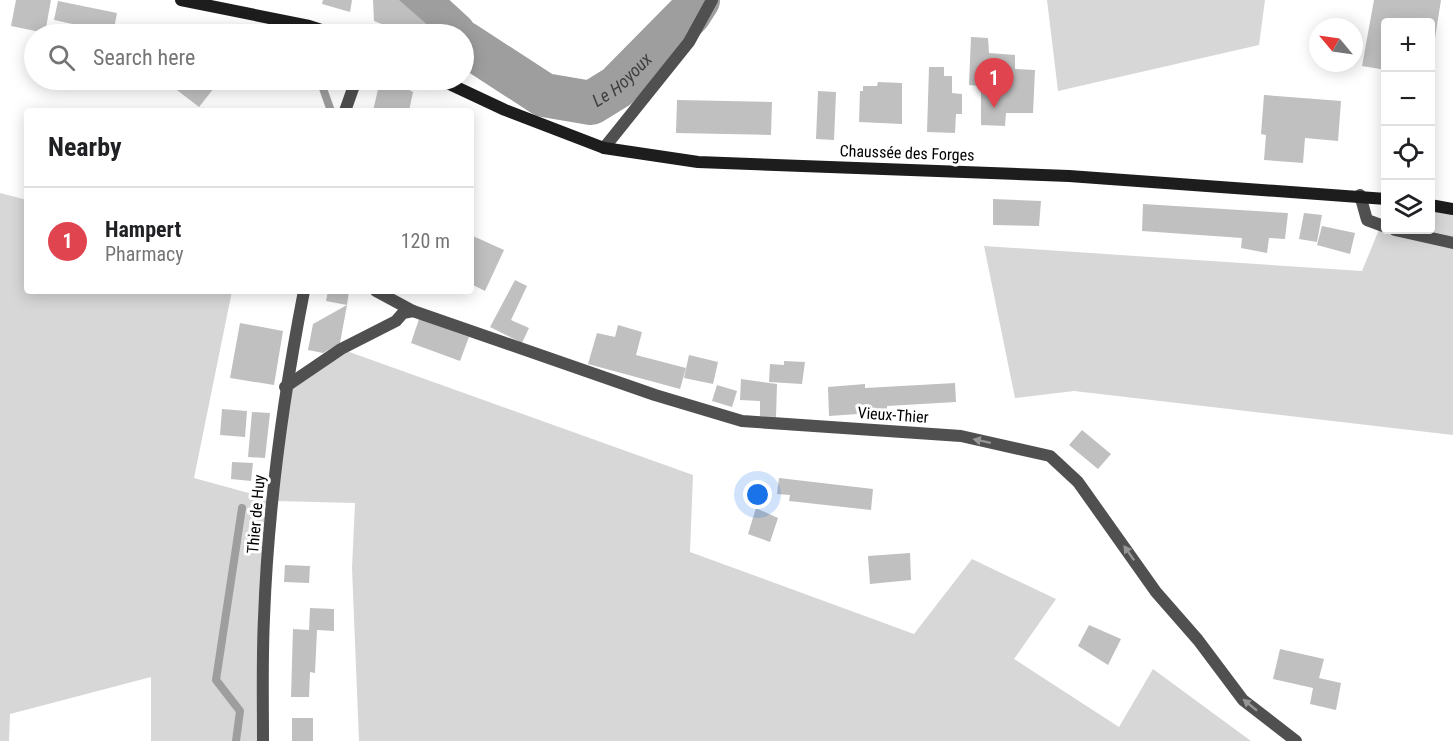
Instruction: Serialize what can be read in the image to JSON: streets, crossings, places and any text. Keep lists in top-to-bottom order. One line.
{"streets":{"main road":["Chaussée des Forges"],"street":["Vieux-Thier","Thier de Huy"]},"one_way":["Vieux-Thier"],"water":["Le Hoyoux"],"north":"top left","page":{"map_buttons":["+","−"],"search":"Search here","pins":"1","heading":"Nearby","list":[{"mark":"1","name":"Hampert","note":"Pharmacy","value":"120 m"}]}}
